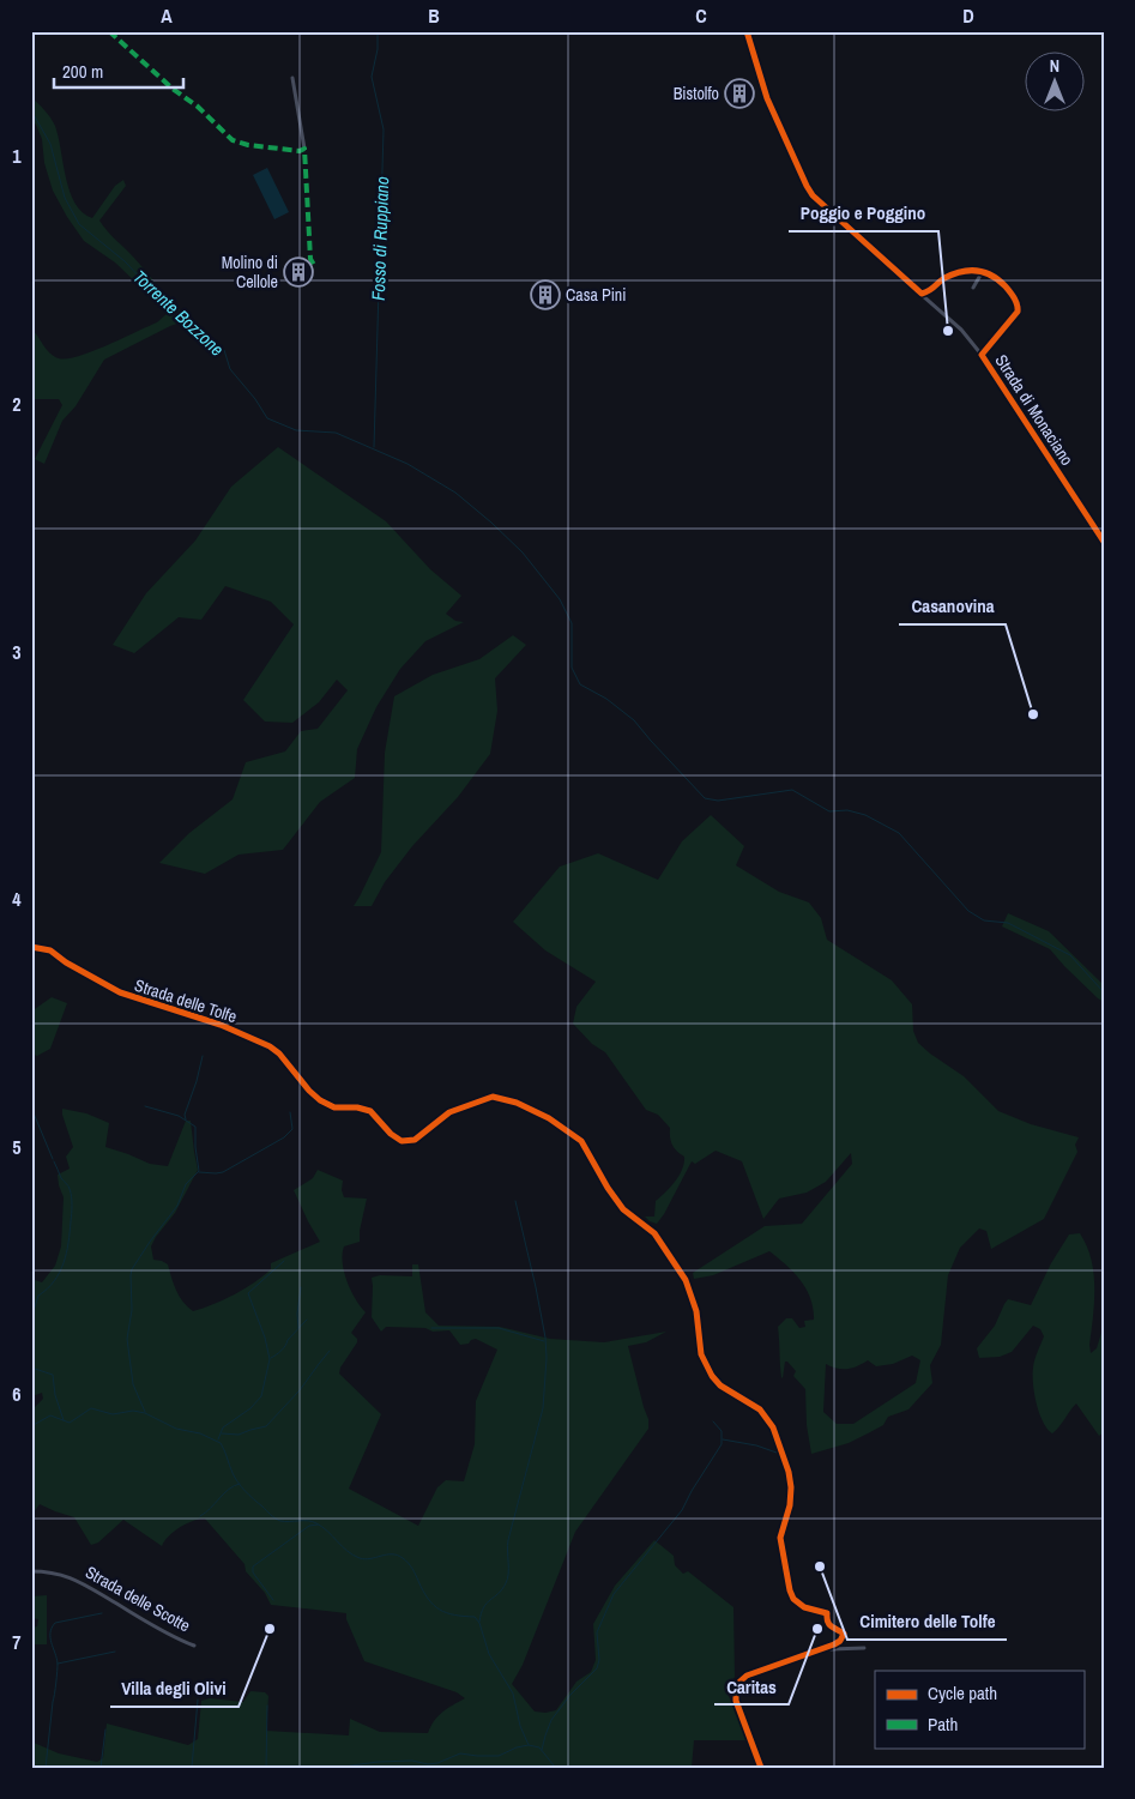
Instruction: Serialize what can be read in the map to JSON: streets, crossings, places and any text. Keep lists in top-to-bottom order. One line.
{"streets":{"street":["Strada di Monaciano","Strada delle Tolfe","Strada delle Scotte"]},"water":["Fosso di Ruppiano","Torrente Bozzone"],"places":{"building":["Bistolfo","Molino di Cellole","Casa Pini"],"other":["Poggio e Poggino","Casanovina","Cimitero delle Tolfe","Villa degli Olivi","Caritas"]},"legend":["Cycle path","Path"],"scale_bar":"200 m","north":"top","grid":{"columns":["A","B","C","D"],"rows":["1","2","3","4","5","6","7"]}}
